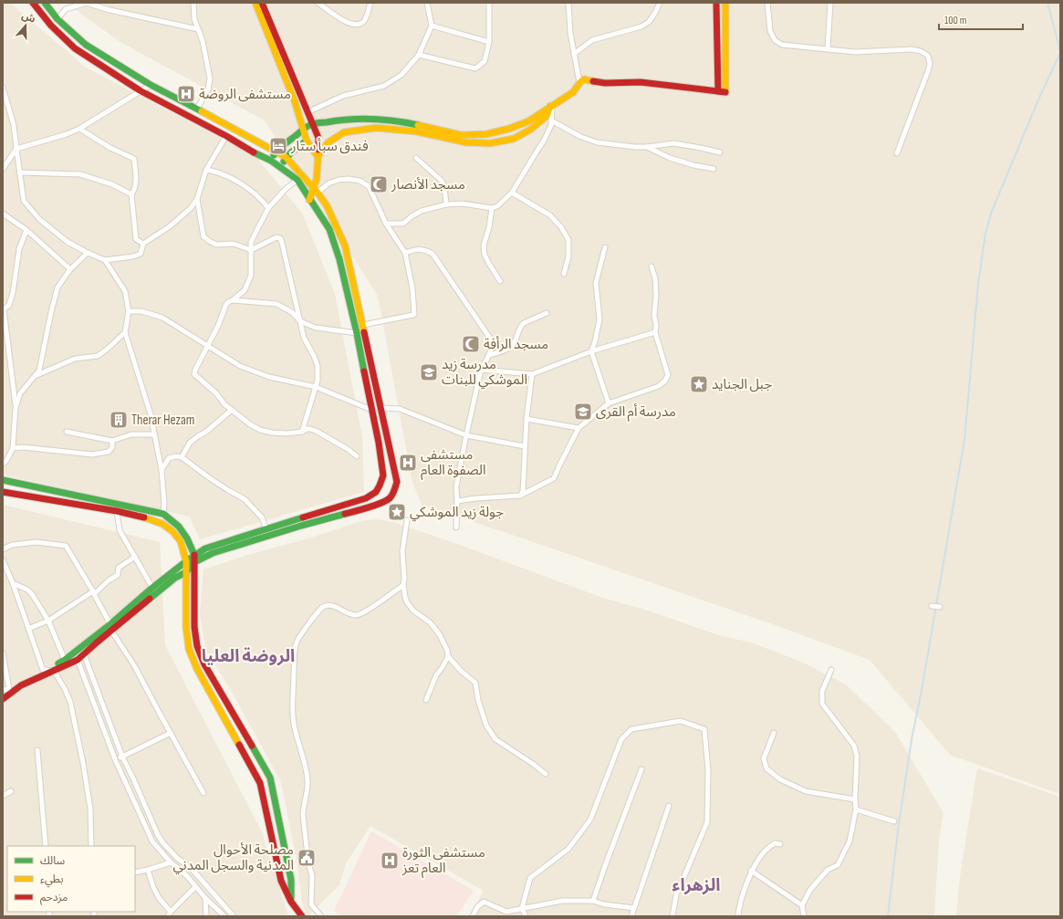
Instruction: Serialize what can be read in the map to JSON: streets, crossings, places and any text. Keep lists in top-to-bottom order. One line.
{"districts":["الروضة العليا","الزهراء"],"places":{"hospital":["مستشفى الروضة","مستشفى الصفوة العام","مستشفى الثورة العام تعز"],"hotel":["فندق سبأ ستار"],"mosque":["مسجد الأنصار","مسجد الرأفة"],"school or university":["مدرسة زيد الموشكي للبنات","مدرسة أم القرى"],"place":["جبل الجنايد","جولة زيد الموشكي"],"building":["Therar Hezam"],"public building":["مصلحة الأحوال المدنية والسجل المدني"]},"legend":["سالك","بطيء","مزدحم"],"scale_bar":"100 m","north":"top"}
